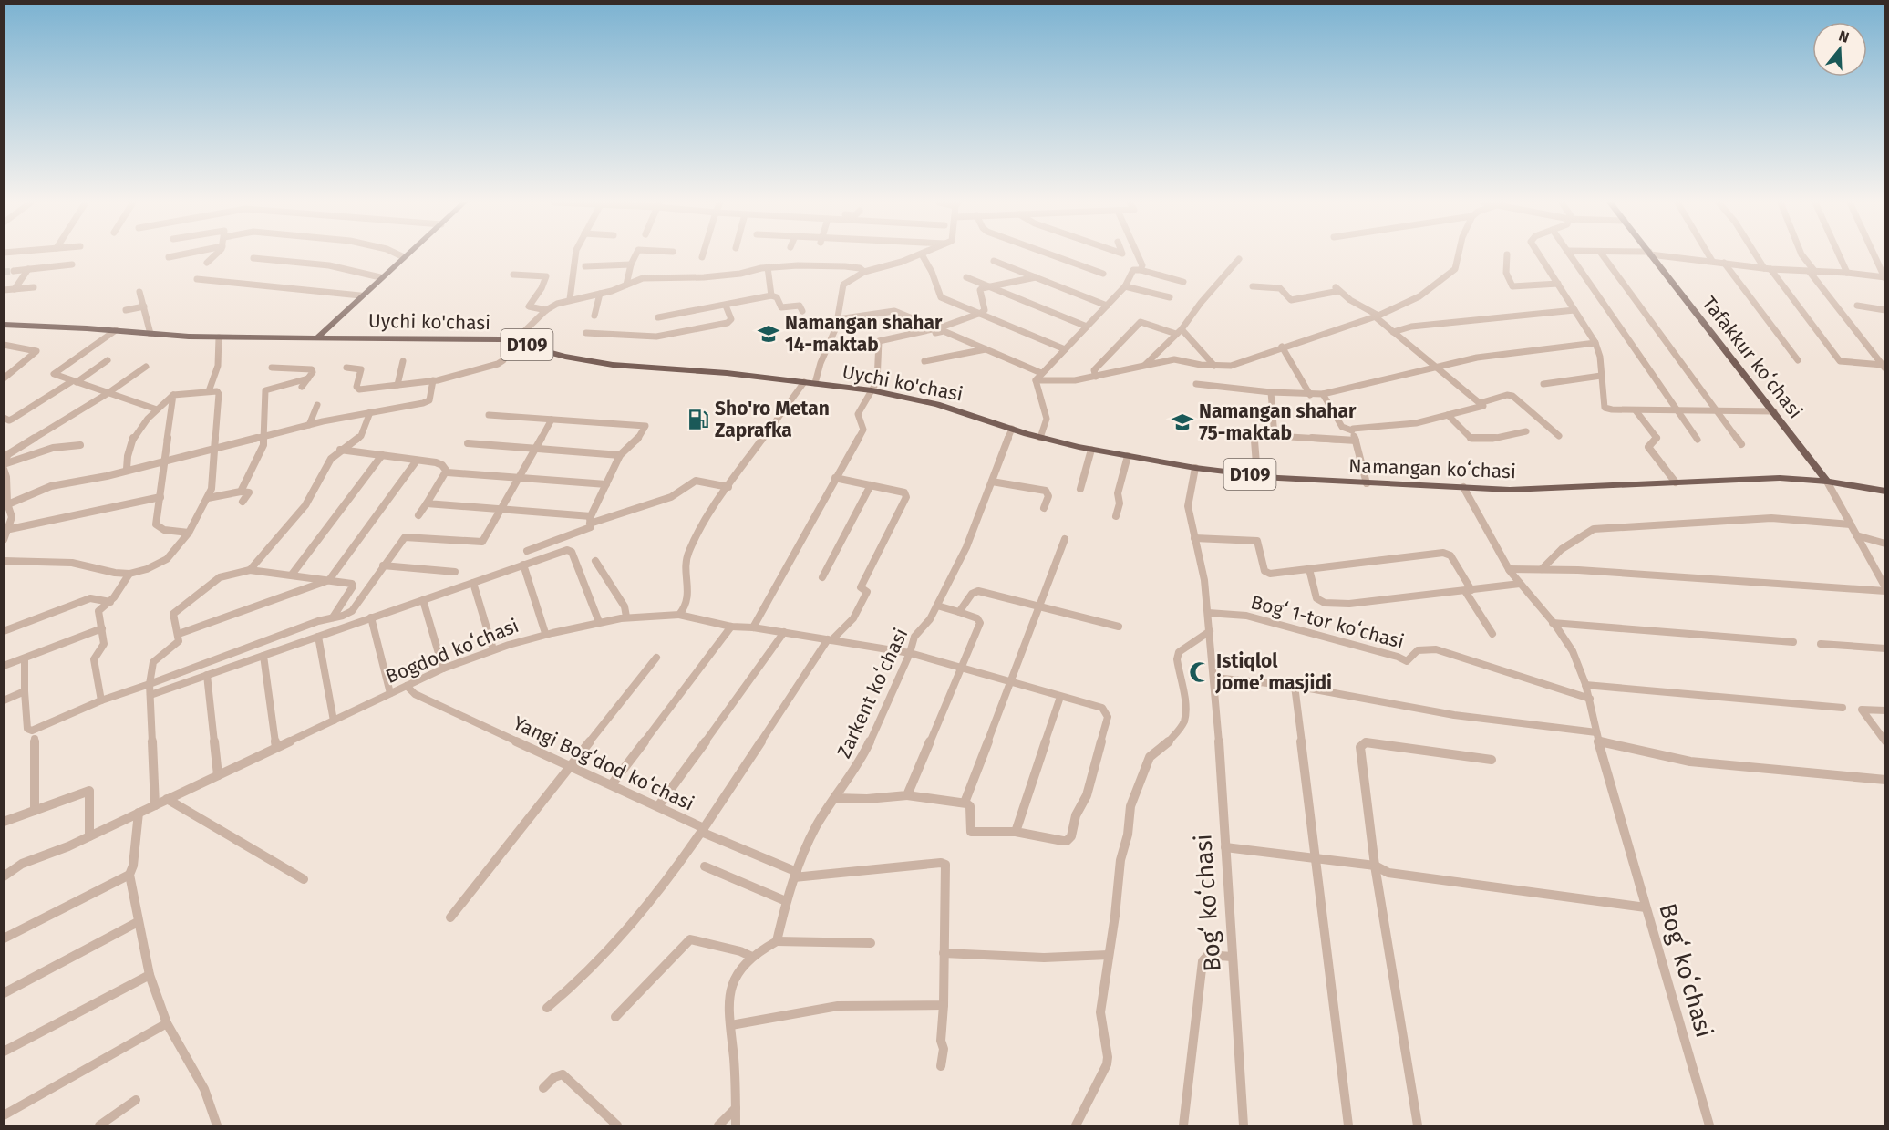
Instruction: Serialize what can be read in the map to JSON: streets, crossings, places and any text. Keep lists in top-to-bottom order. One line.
{"streets":{"main road":["Uychi ko'chasi","D109","Tafakkur koʻchasi","Namangan koʻchasi"],"street":["Bogʻ 1-tor koʻchasi","Bogdod koʻchasi","Zarkent koʻchasi","Yangi Bogʻdod koʻchasi","Bogʻ koʻchasi"]},"crossings":[["Uychi ko'chasi","Namangan koʻchasi"],["Uychi ko'chasi","Zarkent koʻchasi"],["D109","Tafakkur koʻchasi"],["D109","Namangan koʻchasi"],["Tafakkur koʻchasi","Namangan koʻchasi"],["Namangan koʻchasi","Bogʻ koʻchasi"],["Bogʻ 1-tor koʻchasi","Bogʻ koʻchasi"],["Bogdod koʻchasi","Zarkent koʻchasi"],["Bogdod koʻchasi","Yangi Bogʻdod koʻchasi"]],"places":{"school or university":["Namangan shahar 14-maktab","Namangan shahar 75-maktab"],"fuel station":["Sho'ro Metan Zaprafka"],"mosque":["Istiqlol jome’ masjidi"]},"north":"top"}
